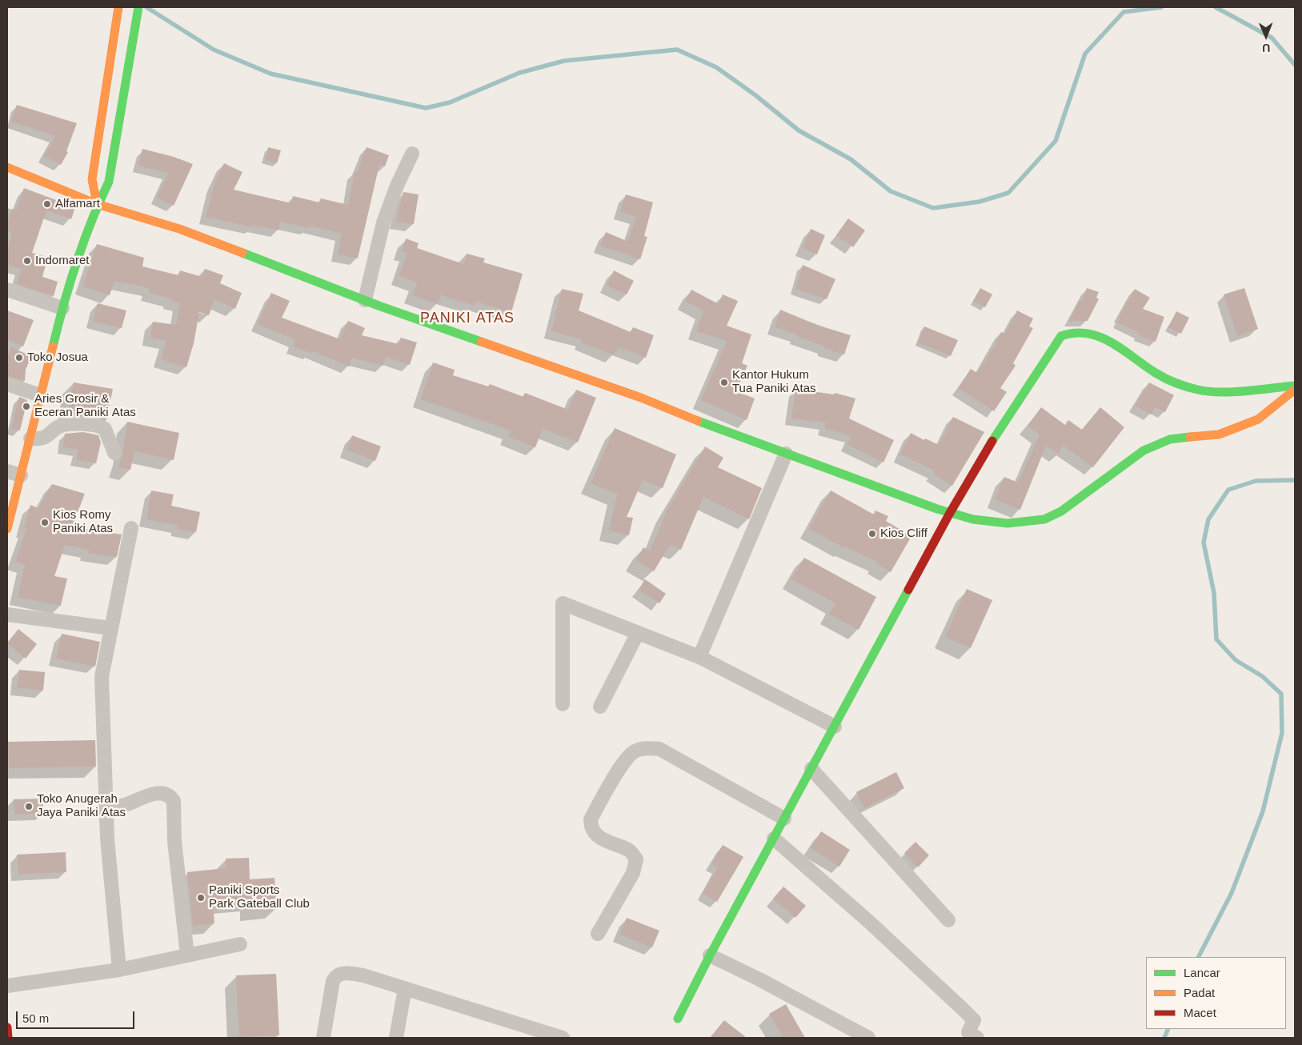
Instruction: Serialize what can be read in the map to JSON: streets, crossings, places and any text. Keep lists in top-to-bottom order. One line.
{"districts":["PANIKI ATAS"],"places":["Alfamart","Indomaret","Toko Josua","Kantor Hukum Tua Paniki Atas","Aries Grosir & Eceran Paniki Atas","Kios Romy Paniki Atas","Kios Cliff","Toko Anugerah Jaya Paniki Atas","Paniki Sports Park Gateball Club"],"legend":["Lancar","Padat","Macet"],"scale_bar":"50 m","north":"bottom"}
